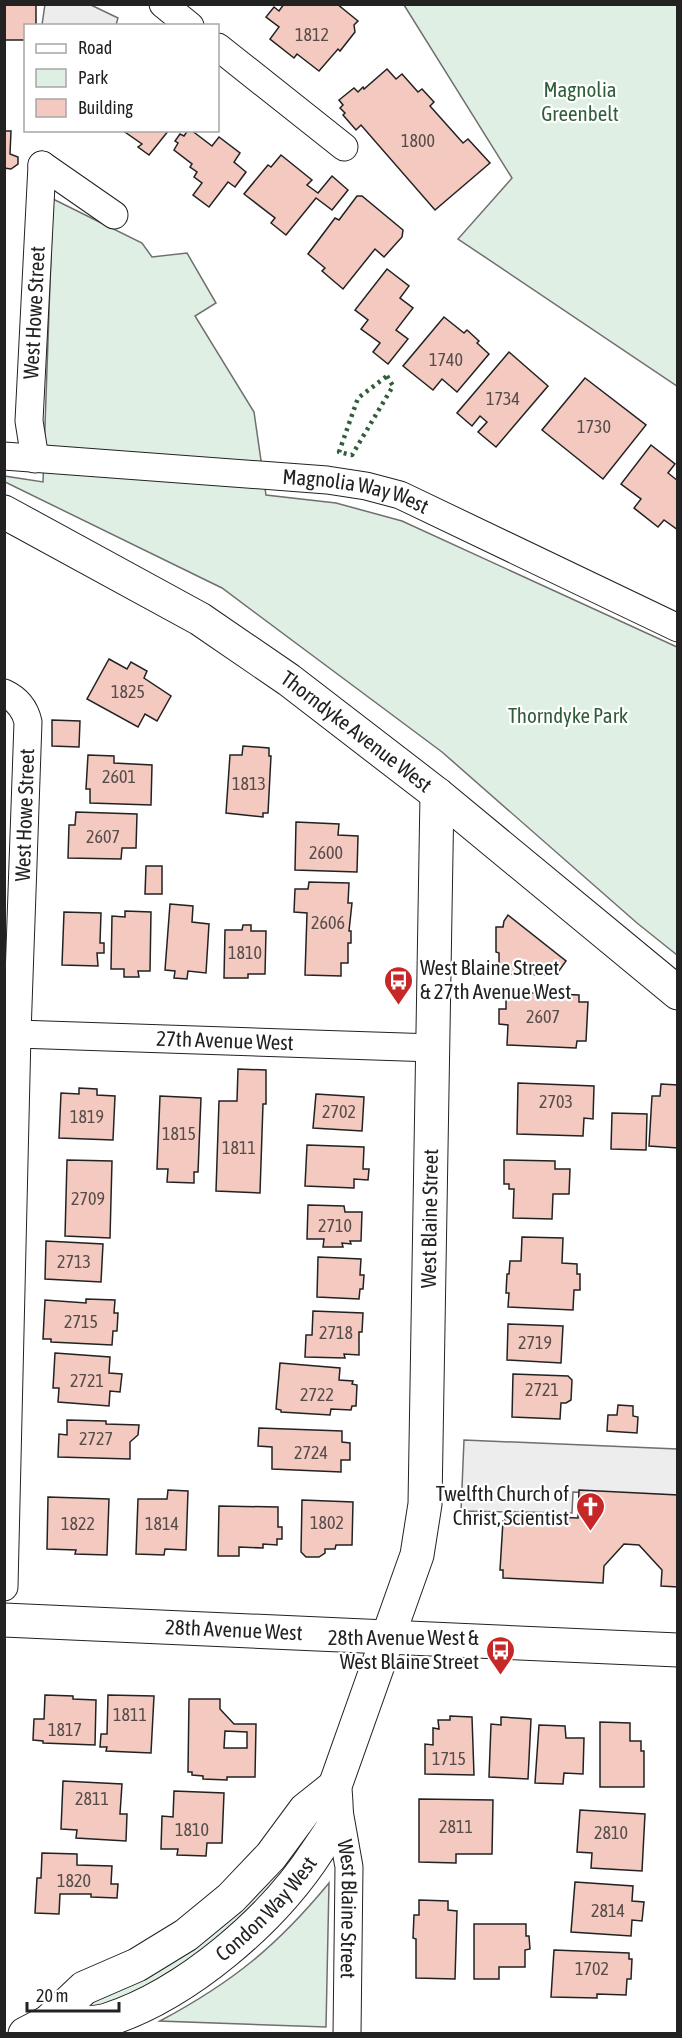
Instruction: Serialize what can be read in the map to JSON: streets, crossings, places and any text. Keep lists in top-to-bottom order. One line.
{"streets":{"main road":["Thorndyke Avenue West","West Blaine Street","28th Avenue West","Condon Way West"],"street":["West Howe Street","Magnolia Way West","27th Avenue West"]},"crossings":[["West Howe Street","Magnolia Way West"],["West Howe Street","27th Avenue West"],["Thorndyke Avenue West","West Blaine Street"],["27th Avenue West","West Blaine Street"],["West Blaine Street","28th Avenue West"],["West Blaine Street","Condon Way West"]],"parks":["Magnolia Greenbelt","Thorndyke Park"],"places":{"bus stop":["West Blaine Street & 27th Avenue West","28th Avenue West & West Blaine Street"],"church":["Twelfth Church of Christ, Scientist"]},"house_numbers":["1812","1800","1740","1734","1730","1825","2601","1813","2607","2600","2606","1810","2607","2703","2702","1819","1815","1811","2709","2710","2713","2715","2718","2719","2721","2721","2722","2727","2724","1802","1822","1814","1811","1817","1715","2811","2811","1810","2810","1820","2814","1702"],"legend":["Road","Park","Building"],"scale_bar":"20 m"}
